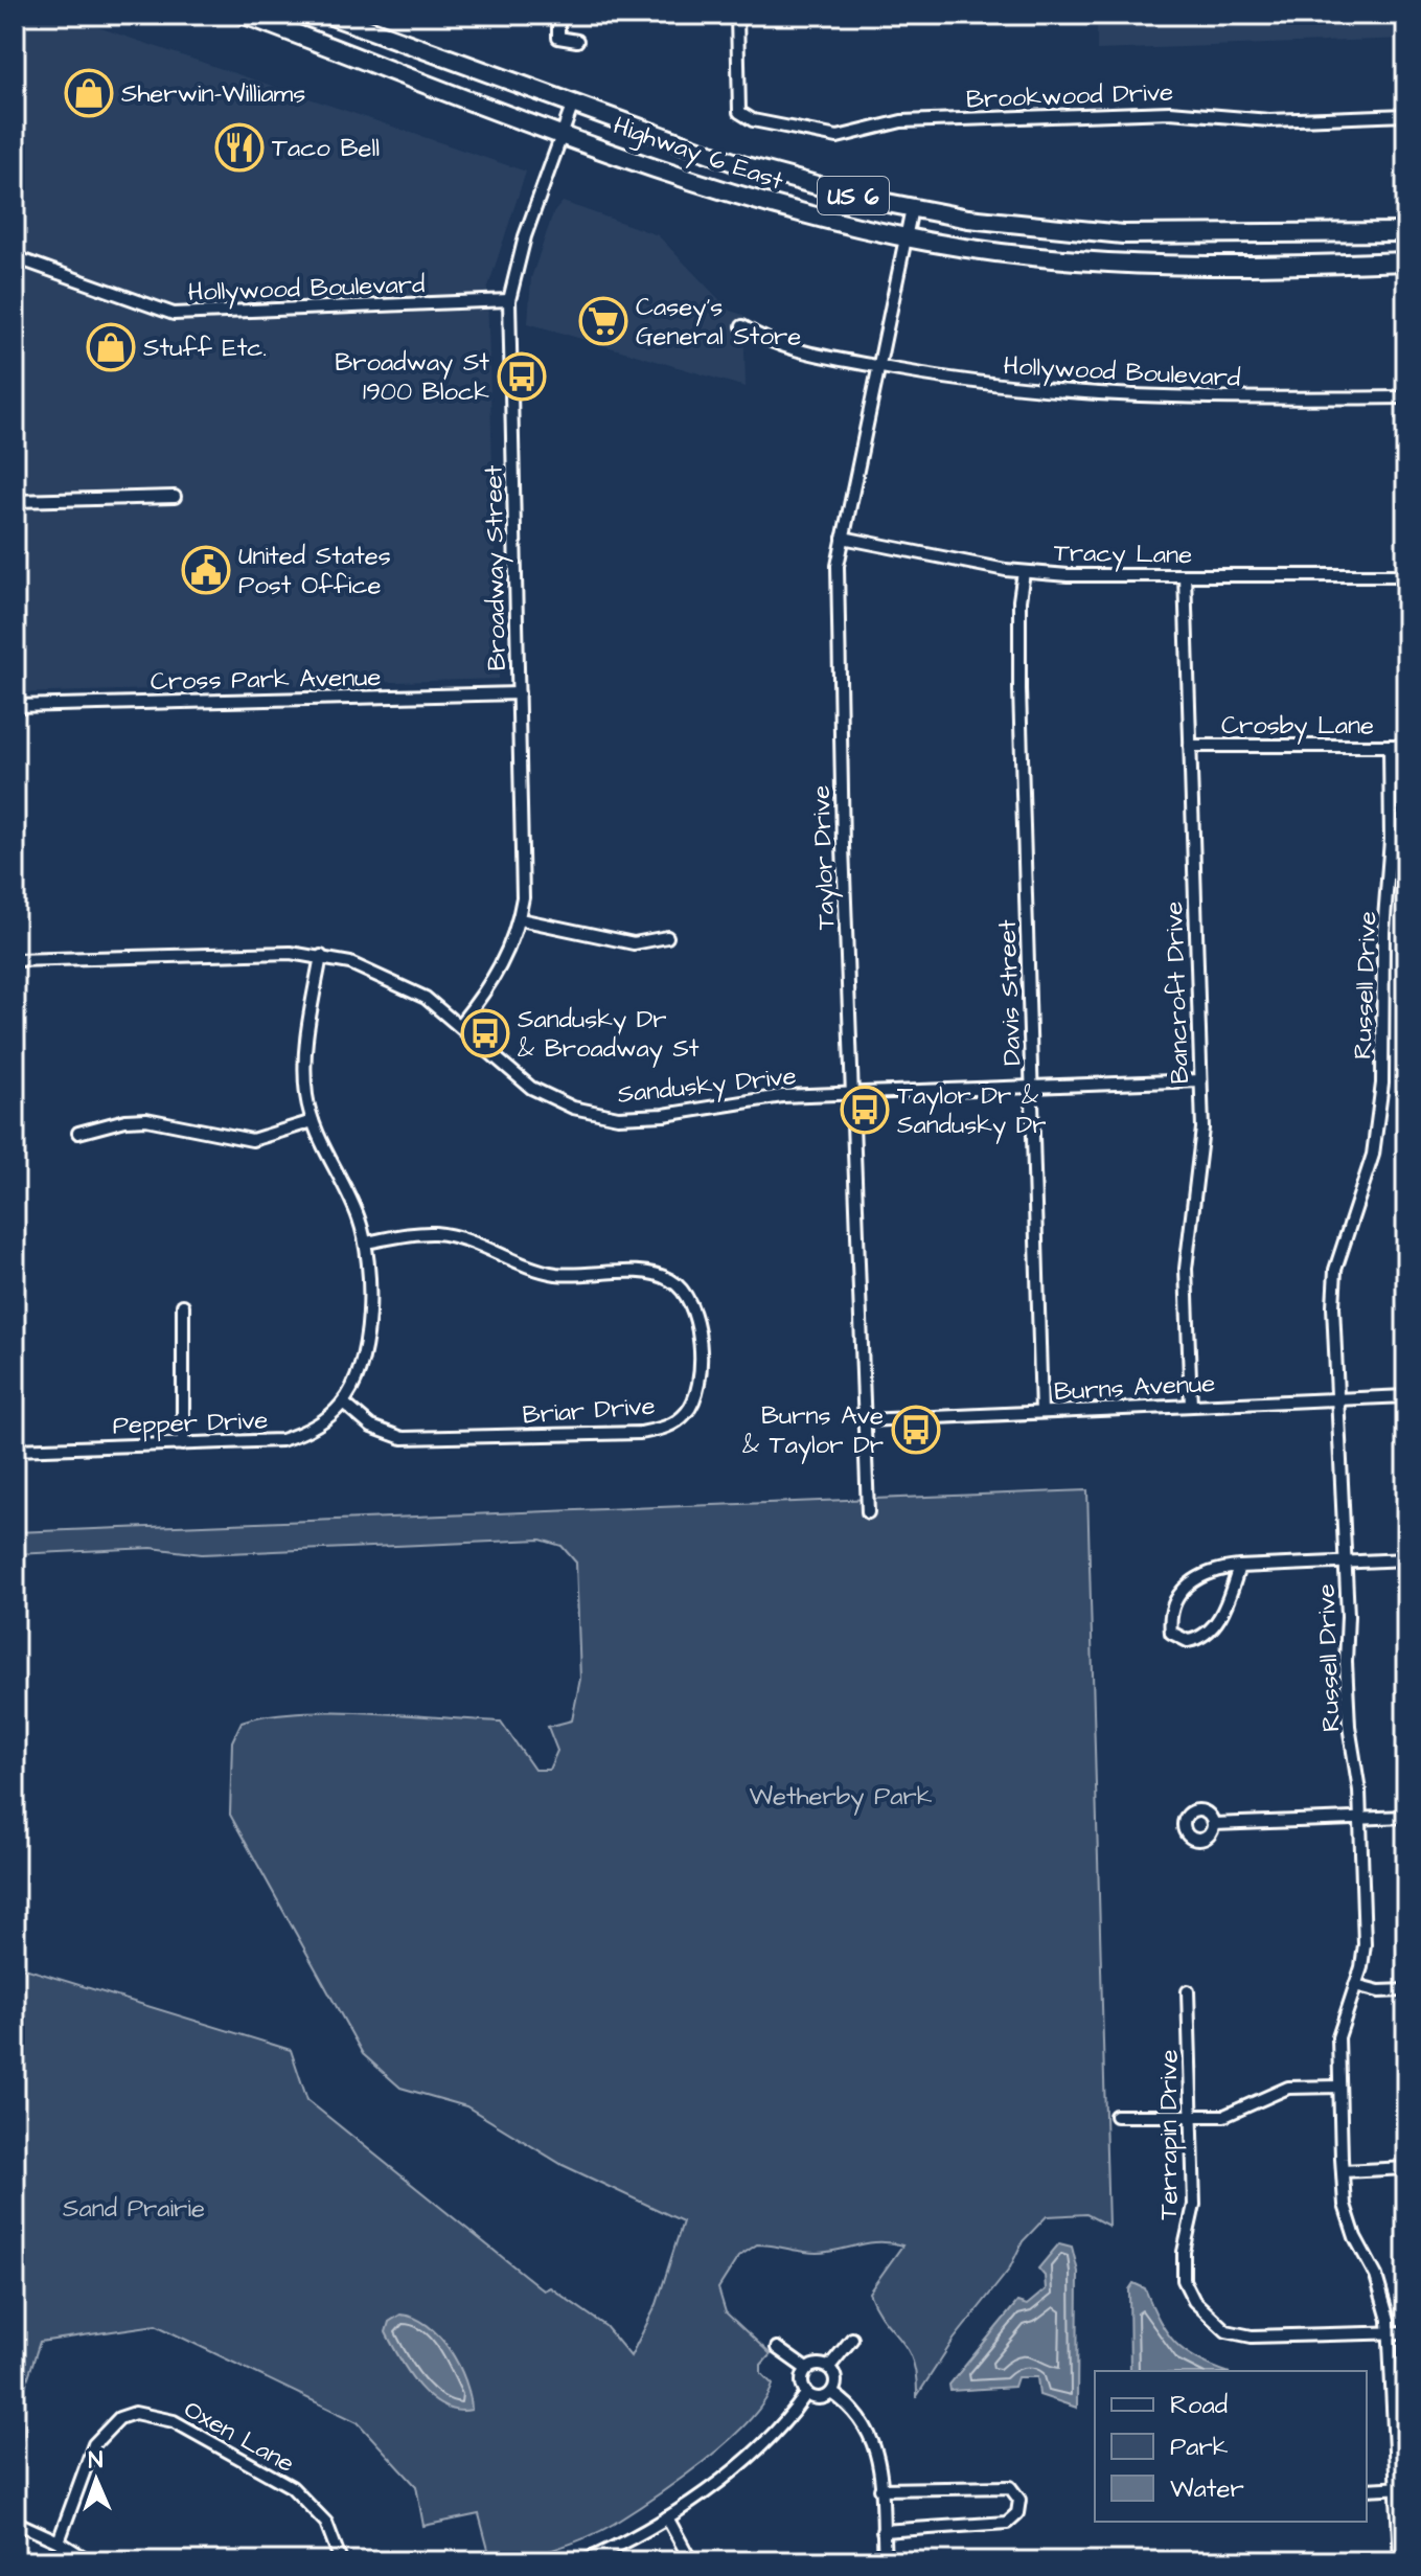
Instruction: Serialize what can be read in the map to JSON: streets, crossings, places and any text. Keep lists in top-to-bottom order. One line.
{"streets":{"main road":["Highway 6 East","US 6"],"street":["Brookwood Drive","Hollywood Boulevard","Tracy Lane","Broadway Street","Cross Park Avenue","Crosby Lane","Taylor Drive","Russell Drive","Davis Street","Bancroft Drive","Sandusky Drive","Burns Avenue","Briar Drive","Pepper Drive","Terrapin Drive","Oxen Lane"]},"crossings":[["Highway 6 East","Broadway Street"],["Highway 6 East","Taylor Drive"],["Hollywood Boulevard","Broadway Street"],["Hollywood Boulevard","Taylor Drive"],["Tracy Lane","Taylor Drive"],["Tracy Lane","Davis Street"],["Tracy Lane","Bancroft Drive"],["Broadway Street","Cross Park Avenue"],["Broadway Street","Sandusky Drive"],["Crosby Lane","Russell Drive"],["Crosby Lane","Bancroft Drive"],["Taylor Drive","Sandusky Drive"],["Taylor Drive","Burns Avenue"],["Russell Drive","Burns Avenue"],["Russell Drive","Terrapin Drive"],["Davis Street","Sandusky Drive"],["Davis Street","Burns Avenue"],["Bancroft Drive","Sandusky Drive"],["Bancroft Drive","Burns Avenue"],["Sandusky Drive","Pepper Drive"],["Briar Drive","Pepper Drive"]],"parks":["Wetherby Park","Sand Prairie"],"places":{"shop":["Sherwin-Williams","Stuff Etc."],"restaurant":["Taco Bell"],"supermarket":["Casey's General Store"],"bus stop":["Broadway St 1900 Block","Sandusky Dr & Broadway St","Taylor Dr & Sandusky Dr","Burns Ave & Taylor Dr"],"public building":["United States Post Office"]},"legend":["Road","Park","Water"],"north":"top"}
